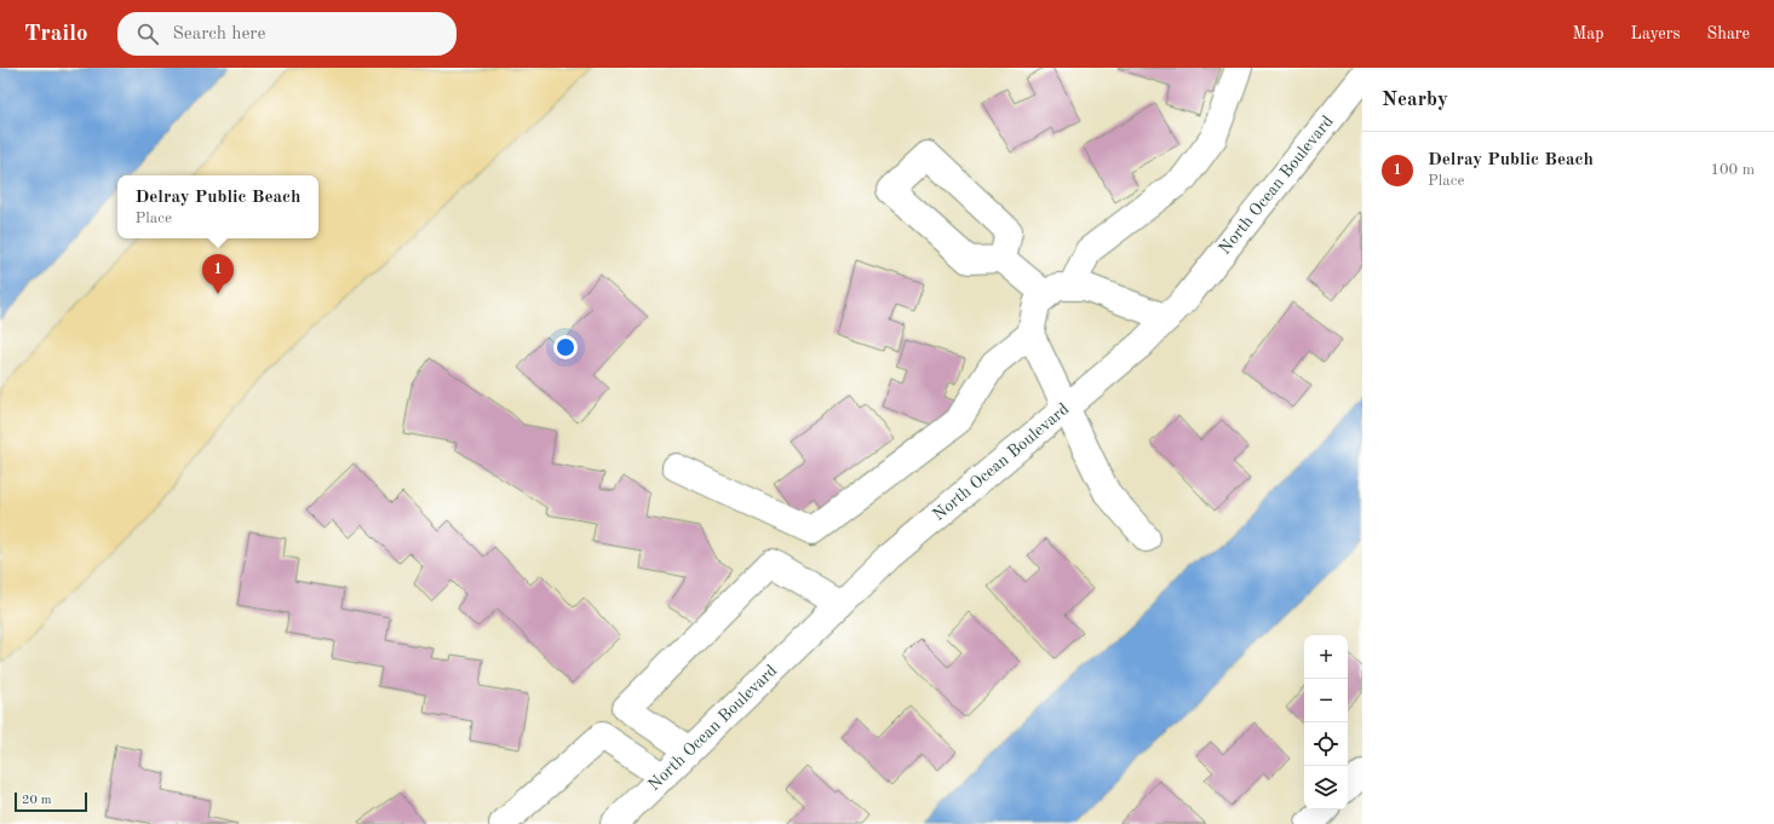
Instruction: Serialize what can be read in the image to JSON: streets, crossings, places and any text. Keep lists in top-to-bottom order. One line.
{"streets":{"main road":["North Ocean Boulevard"]},"scale_bar":"20 m","page":{"header":"Trailo","search":"Search here","nav":["Map","Layers","Share"],"heading":"Nearby","list":[{"mark":"1","name":"Delray Public Beach","note":"Place","value":"100 m"}],"popup":["Delray Public Beach","Place"],"pins":"1","map_buttons":["+","−"],"scale":"20 m"}}
